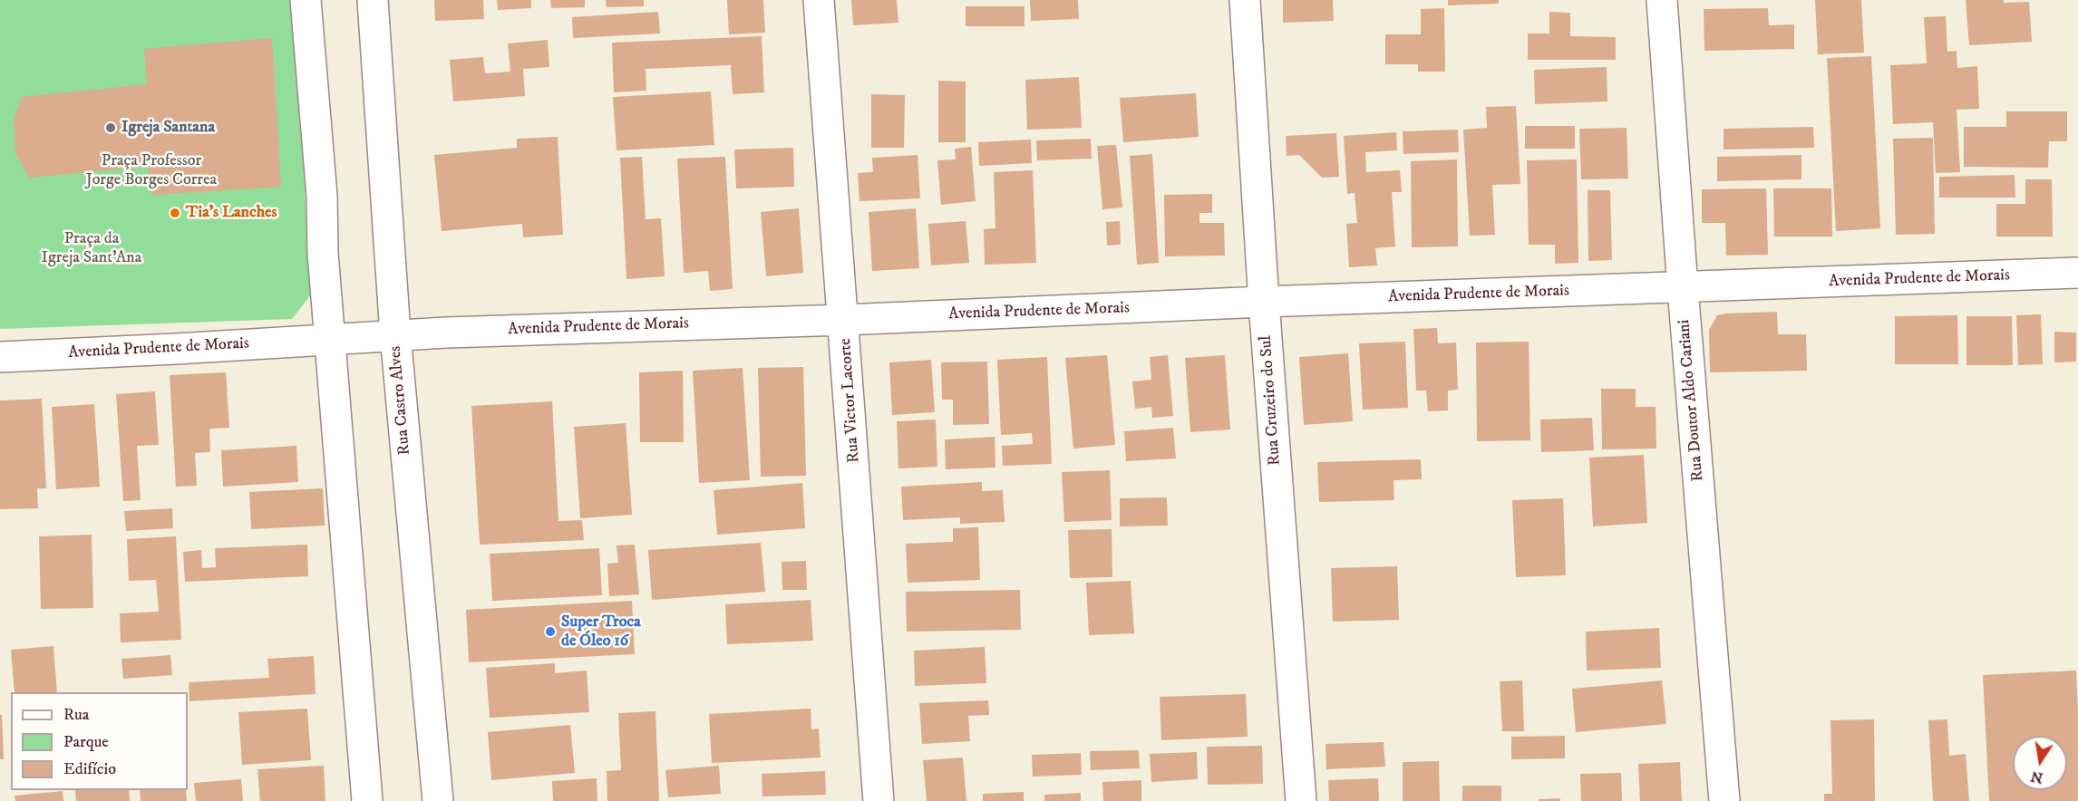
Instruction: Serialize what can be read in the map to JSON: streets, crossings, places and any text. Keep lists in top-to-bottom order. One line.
{"streets":{"street":["Avenida Prudente de Morais","Rua Castro Alves","Rua Victor Lacorte","Rua Cruzeiro do Sul","Rua Doutor Aldo Cariani"]},"crossings":[["Avenida Prudente de Morais","Rua Castro Alves"],["Avenida Prudente de Morais","Rua Victor Lacorte"],["Avenida Prudente de Morais","Rua Cruzeiro do Sul"],["Avenida Prudente de Morais","Rua Doutor Aldo Cariani"]],"parks":["Praça Professor Jorge Borges Correa","Praça da Igreja Sant'Ana"],"places":["Igreja Santana","Tia's Lanches","Super Troca de Óleo 16"],"legend":["Rua","Parque","Edifício"],"north":"bottom"}
